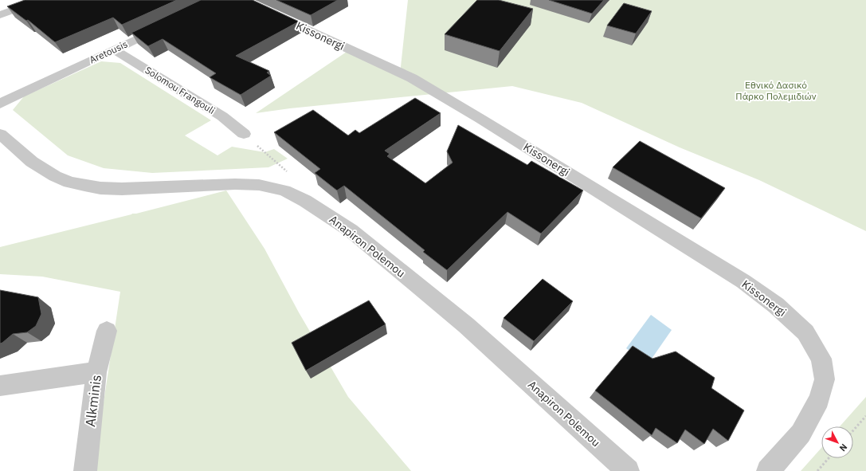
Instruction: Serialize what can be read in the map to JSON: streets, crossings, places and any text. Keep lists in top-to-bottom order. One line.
{"streets":{"street":["Kissonergi","Aretousis","Solomou Frangouli","Anapiron Polemou","Alkminis"]},"crossings":[["Aretousis","Solomou Frangouli"]],"parks":["Εθνικό Δασικό Πάρκο Πολεμιδιών"],"north":"bottom right"}
